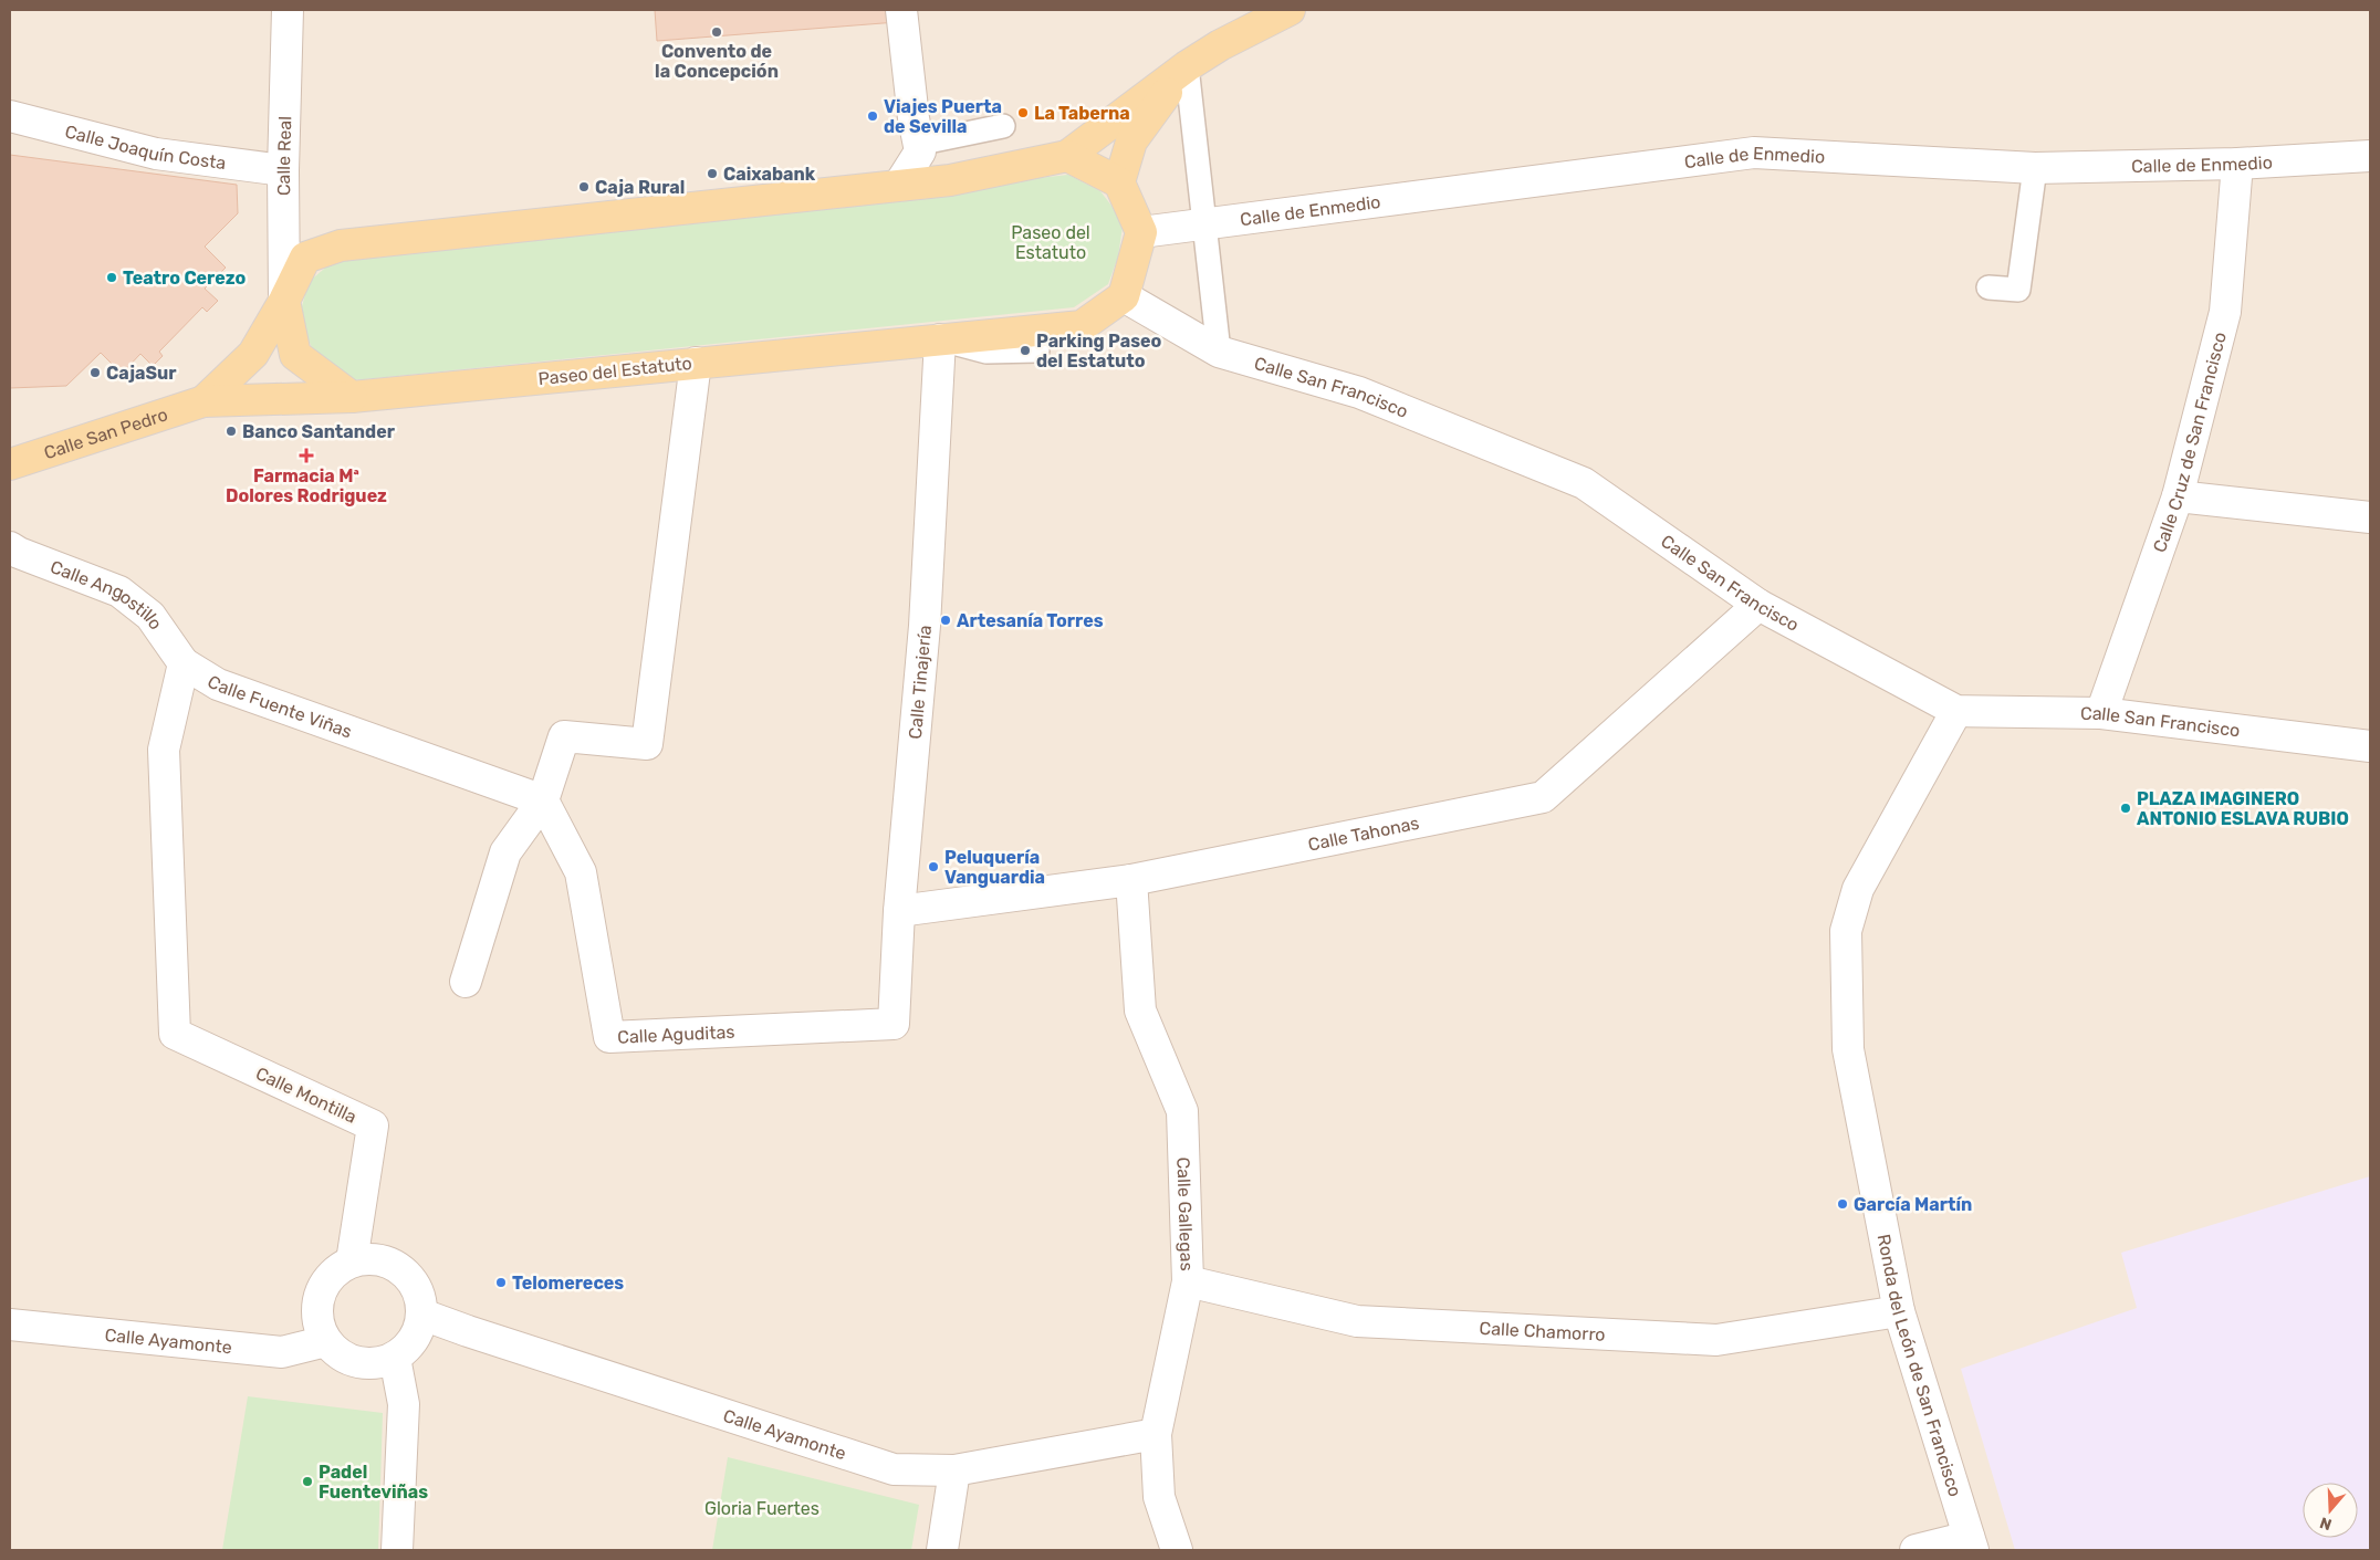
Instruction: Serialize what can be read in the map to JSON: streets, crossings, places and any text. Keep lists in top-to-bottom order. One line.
{"streets":{"main road":["Paseo del Estatuto","Calle San Pedro"],"street":["Calle Joaquín Costa","Calle Real","Calle de Enmedio","Calle San Francisco","Calle Cruz de San Francisco","Calle Angostillo","Calle Tinajería","Calle Fuente Viñas","Calle Tahonas","Calle Aguditas","Calle Montilla","Calle Gallegas","Calle Chamorro","Calle Ayamonte","Ronda del León de San Francisco"]},"crossings":[["Calle Joaquín Costa","Calle Real"],["Calle de Enmedio","Calle Cruz de San Francisco"],["Paseo del Estatuto","Calle San Francisco"],["Paseo del Estatuto","Calle San Pedro"],["Paseo del Estatuto","Calle Tinajería"],["Calle San Francisco","Calle Cruz de San Francisco"],["Calle San Francisco","Calle Tahonas"],["Calle San Francisco","Ronda del León de San Francisco"],["Calle Angostillo","Calle Fuente Viñas"],["Calle Angostillo","Calle Montilla"],["Calle Tinajería","Calle Tahonas"],["Calle Tinajería","Calle Aguditas"],["Calle Fuente Viñas","Calle Aguditas"],["Calle Fuente Viñas","Calle Montilla"],["Calle Tahonas","Calle Gallegas"],["Calle Montilla","Calle Ayamonte"],["Calle Gallegas","Calle Chamorro"],["Calle Gallegas","Calle Ayamonte"],["Calle Chamorro","Ronda del León de San Francisco"]],"parks":["Paseo del Estatuto","Gloria Fuertes"],"places":{"other":["Convento de la Concepción","La Taberna","Viajes Puerta de Sevilla","Caixabank","Caja Rural","Teatro Cerezo","Parking Paseo del Estatuto","CajaSur","Banco Santander","Artesanía Torres","PLAZA IMAGINERO ANTONIO ESLAVA RUBIO","Peluquería Vanguardia","García Martín","Telomereces","Padel Fuenteviñas"],"health":["Farmacia Mª Dolores Rodriguez"]},"north":"bottom"}
